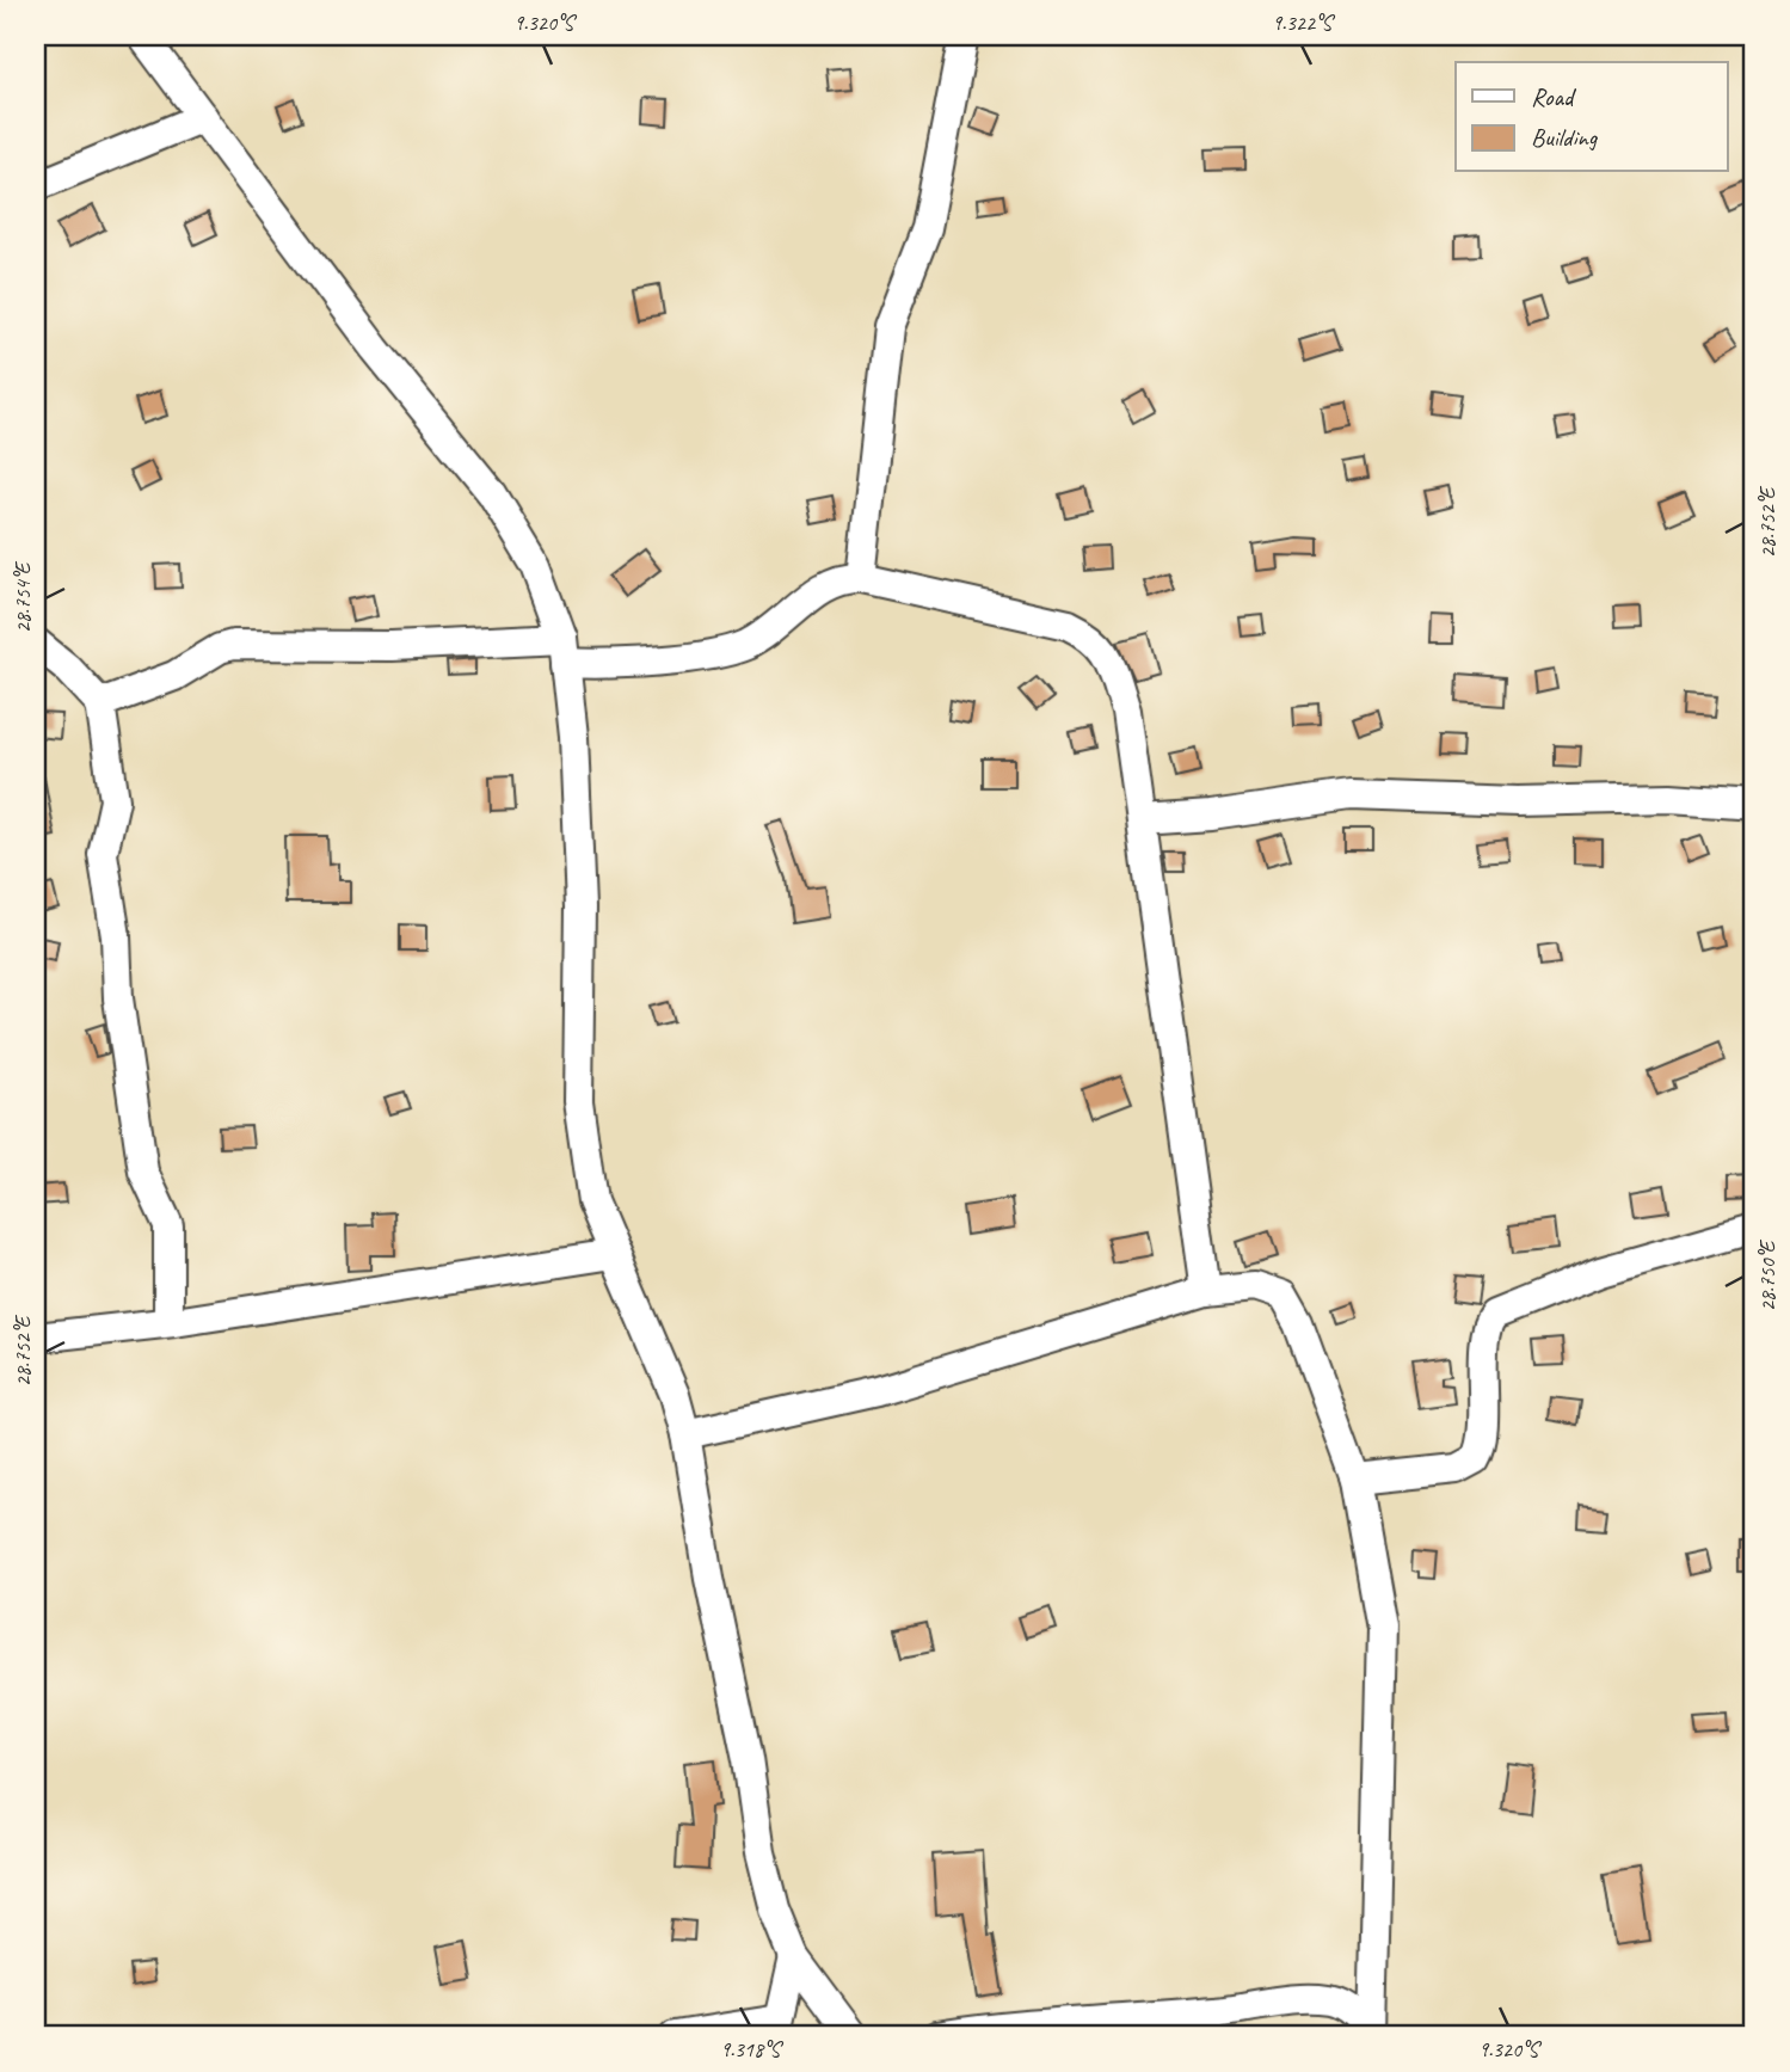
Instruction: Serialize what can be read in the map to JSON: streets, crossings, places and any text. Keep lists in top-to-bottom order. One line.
{"legend":["Road","Building"],"coordinates":["9.320°S","9.322°S","28.752°E","28.754°E","28.750°E","9.318°S"]}
